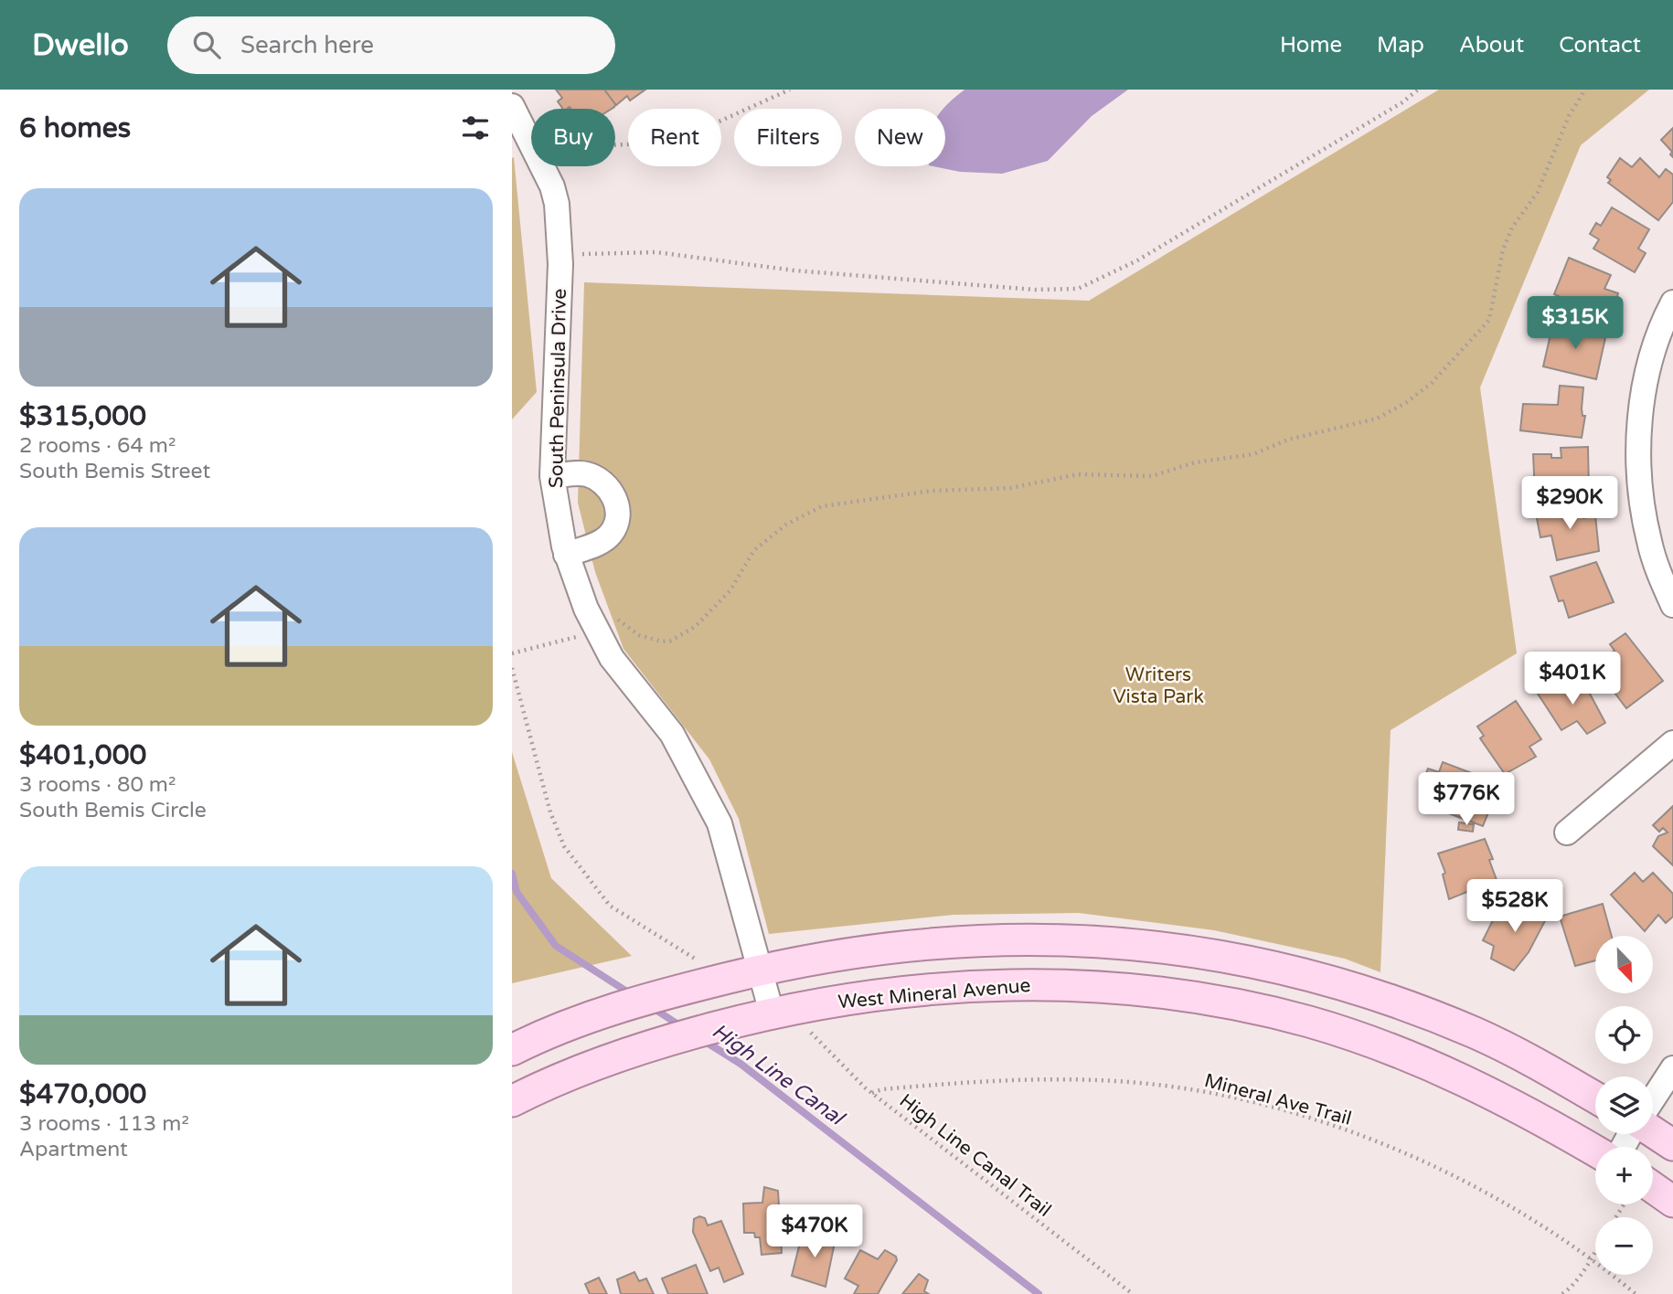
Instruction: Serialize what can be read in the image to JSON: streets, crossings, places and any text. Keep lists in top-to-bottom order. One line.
{"streets":{"main road":["West Mineral Avenue"],"street":["South Peninsula Drive"],"path":["Mineral Ave Trail","High Line Canal Trail"]},"crossings":[["South Peninsula Drive","West Mineral Avenue"],["Mineral Ave Trail","High Line Canal Trail"]],"water":["High Line Canal"],"parks":["Writers Vista Park"],"north":"bottom right","page":{"header":"Dwello","search":"Search here","nav":["Home","Map","About","Contact"],"heading":"6 homes","chip":["Buy","Rent","Filters","New"],"list":[{"name":"$315,000","note":"2 rooms · 64 m² · South Bemis Street"},{"name":"$401,000","note":"3 rooms · 80 m² · South Bemis Circle"},{"name":"$470,000","note":"3 rooms · 113 m² · Apartment"}],"price":["$315K","$290K","$401K","$776K","$528K","$470K"],"map_buttons":["+","−"]}}
